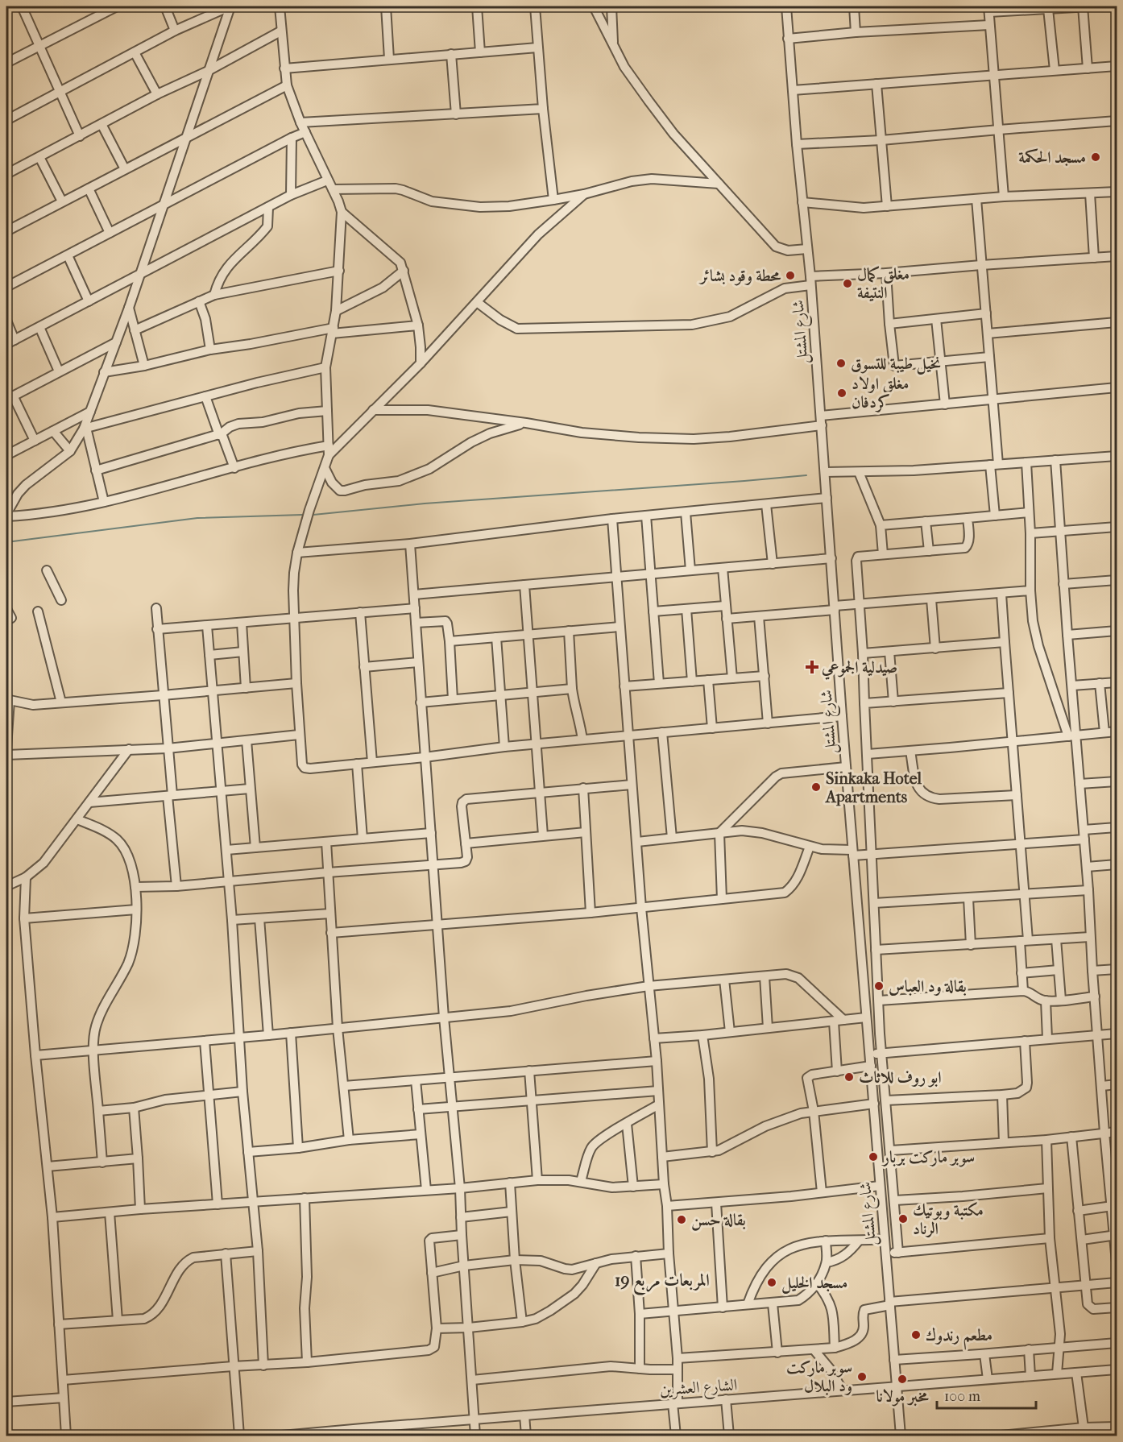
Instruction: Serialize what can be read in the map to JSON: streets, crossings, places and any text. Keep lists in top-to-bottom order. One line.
{"streets":{"street":["شارع المشتل","الشارع العشرين"]},"crossings":[["شارع المشتل","الشارع العشرين"]],"districts":["المربعات مربع 19"],"places":{"other":["مسجد الحكمة","محطة وقود بشائر","مغلق كمال النتيفة","نخيل طيبة للتسوق","مغلق اولاد كردفان","Sinkaka Hotel Apartments","بقالة ود العباس","ابو روف للاثاث","سوبر ماركت بربار","مكتبة وبوتيك الرناد","بقالة حسن","مسجد الخليل","مطعم رندوك","سوبر ماركت ود البلال","مخبر مولانا"],"health":["صيدلية الجموعي"]},"scale_bar":"100 m"}
